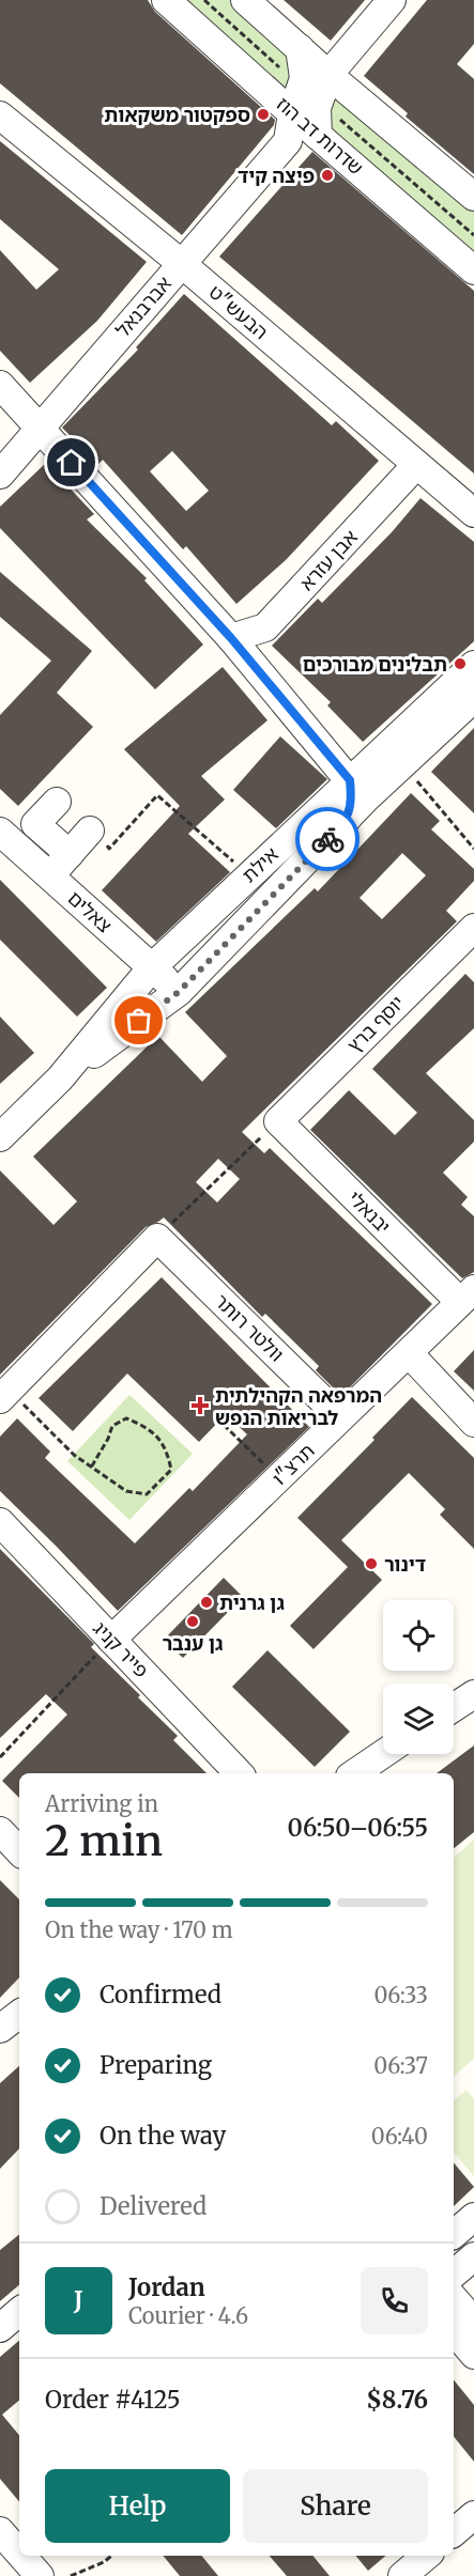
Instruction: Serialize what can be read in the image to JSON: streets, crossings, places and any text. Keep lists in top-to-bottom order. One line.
{"streets":{"street":["שדרות דב הוז","אברבנאל","הבעש\"ט","אבן עזרא","אילת","צאלים","יוסף ברץ","יבנאלי","וולטר רותר","תרצ\"ו","פייר קניג"]},"crossings":[["אברבנאל","הבעש\"ט"],["הבעש\"ט","אבן עזרא"],["אילת","צאלים"],["יוסף ברץ","יבנאלי"],["יבנאלי","תרצ\"ו"],["וולטר רותר","תרצ\"ו"],["תרצ\"ו","פייר קניג"]],"places":{"other":["ספקטור משקאות","פיצה קיד","תבלינים מבורכים","דינור","גן גרנית","גן ענבר"],"health":["המרפאה הקהילתית לבריאות הנפש"]},"page":{"heading":["2 min","Arriving in","06:50–06:55"],"panel":["Jordan","Courier · 4.6","Order #4125","$8.76"],"bar":"On the way · 170 m","list":[["Confirmed","06:33"],["Preparing","06:37"],["On the way","06:40"],"Delivered"],"round":"J","buttons":["Help","Share"]}}
